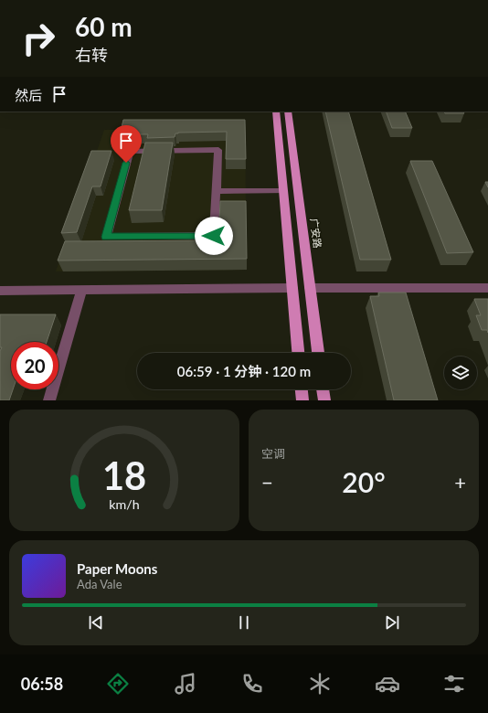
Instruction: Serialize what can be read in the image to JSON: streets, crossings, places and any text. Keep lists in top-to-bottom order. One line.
{"streets":{"main road":["广安路"]},"page":{"turn":["60 m","右转"],"then":"然后","limit":"20","trip":"06:59 · 1 分钟 · 120 m","tile":"空调","heat":["−","20°","+"],"song":["Paper Moons","Ada Vale"],"tabs":"06:58","gauge":["18","km/h"]}}
